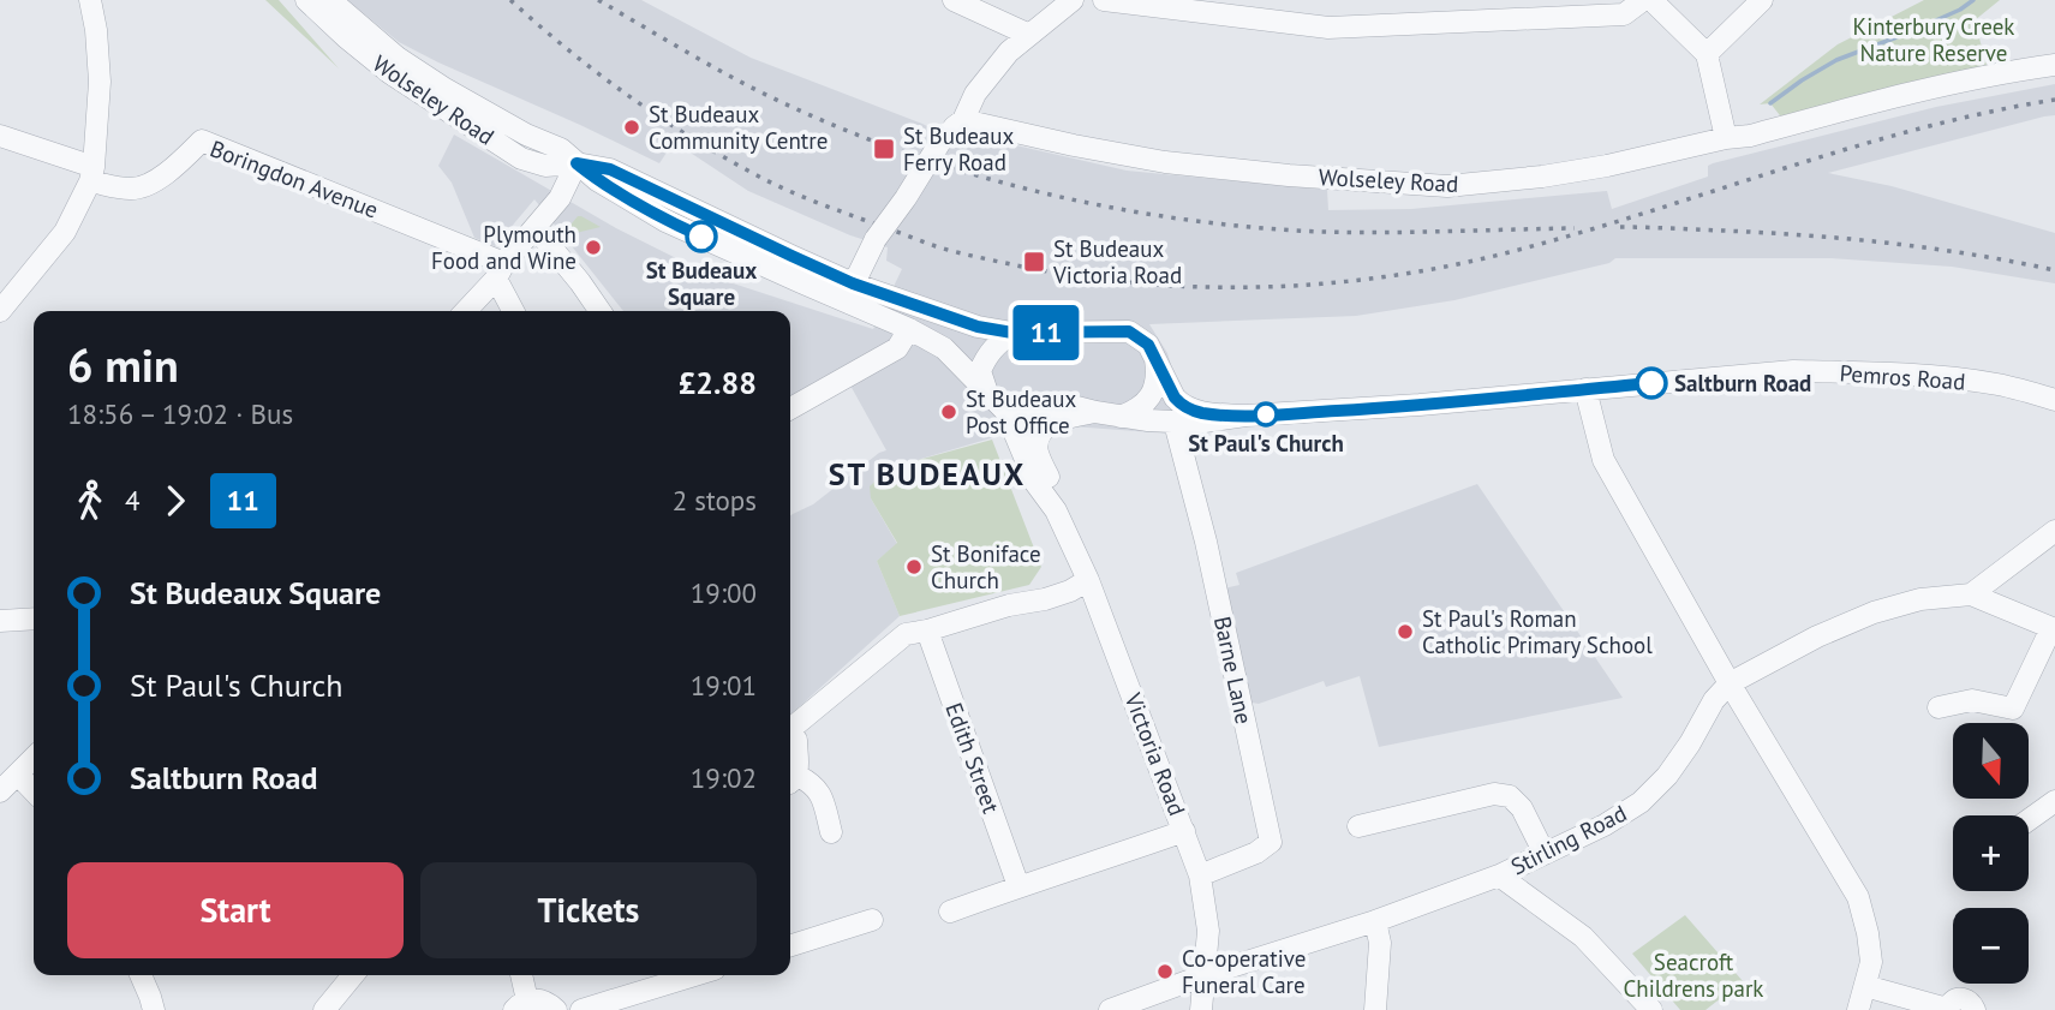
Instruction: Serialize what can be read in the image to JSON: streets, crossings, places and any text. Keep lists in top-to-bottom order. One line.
{"streets":{"street":["Wolseley Road","Boringdon Avenue","Pemros Road","Barne Lane","Victoria Road","Edith Street","Stirling Road"]},"crossings":[["Wolseley Road","Pemros Road"],["Wolseley Road","Victoria Road"],["Pemros Road","Barne Lane"],["Pemros Road","Victoria Road"],["Barne Lane","Victoria Road"],["Victoria Road","Stirling Road"]],"districts":["ST BUDEAUX"],"parks":["Kinterbury Creek Nature Reserve","Seacroft Childrens park"],"places":{"other":["St Budeaux Community Centre","St Budeaux Square","Plymouth Food and Wine","Saltburn Road","St Budeaux Post Office","St Paul's Church","St Boniface Church","St Paul's Roman Catholic Primary School","Co-operative Funeral Care"],"transit":["St Budeaux Ferry Road","St Budeaux Victoria Road"]},"lines":["bus line 11"],"north":"bottom","page":{"on_map":"11","heading":["6 min","18:56 – 19:02 · Bus","£2.88"],"legs":["4","11","2 stops"],"list":[{"name":"St Budeaux Square","value":"19:00"},{"name":"St Paul's Church","value":"19:01"},{"name":"Saltburn Road","value":"19:02"}],"map_buttons":["+","−"],"buttons":["Start","Tickets"]}}
